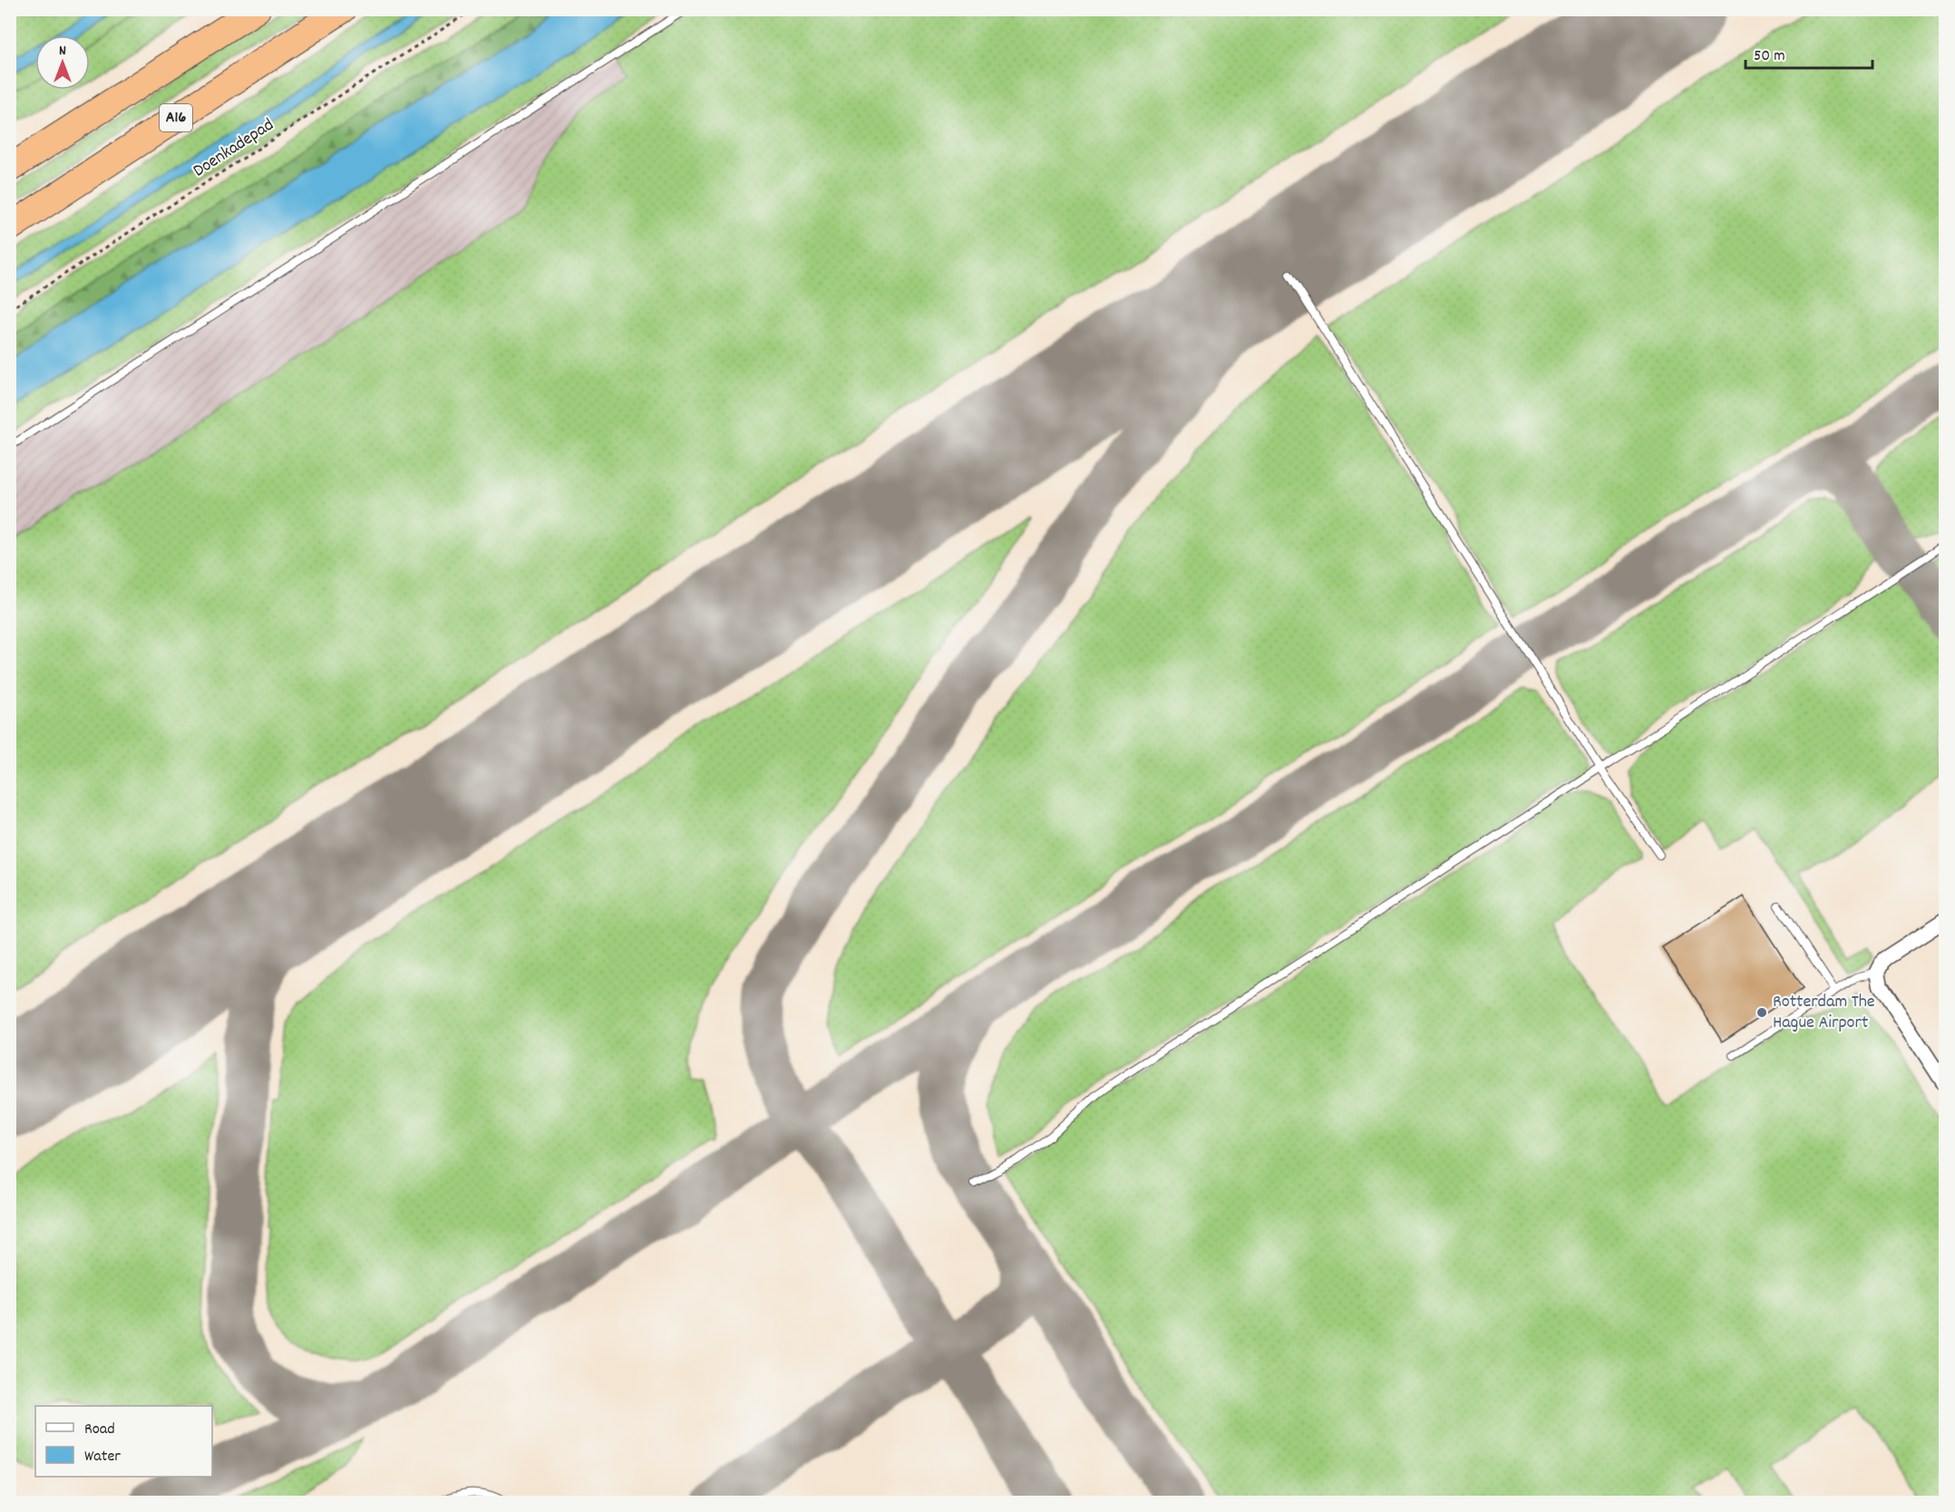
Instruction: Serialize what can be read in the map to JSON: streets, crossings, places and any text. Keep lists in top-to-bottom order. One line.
{"streets":{"highway":["A16"],"path":["Doenkadepad"]},"places":["Rotterdam The Hague Airport"],"legend":["Road","Water"],"scale_bar":"50 m","north":"top"}
